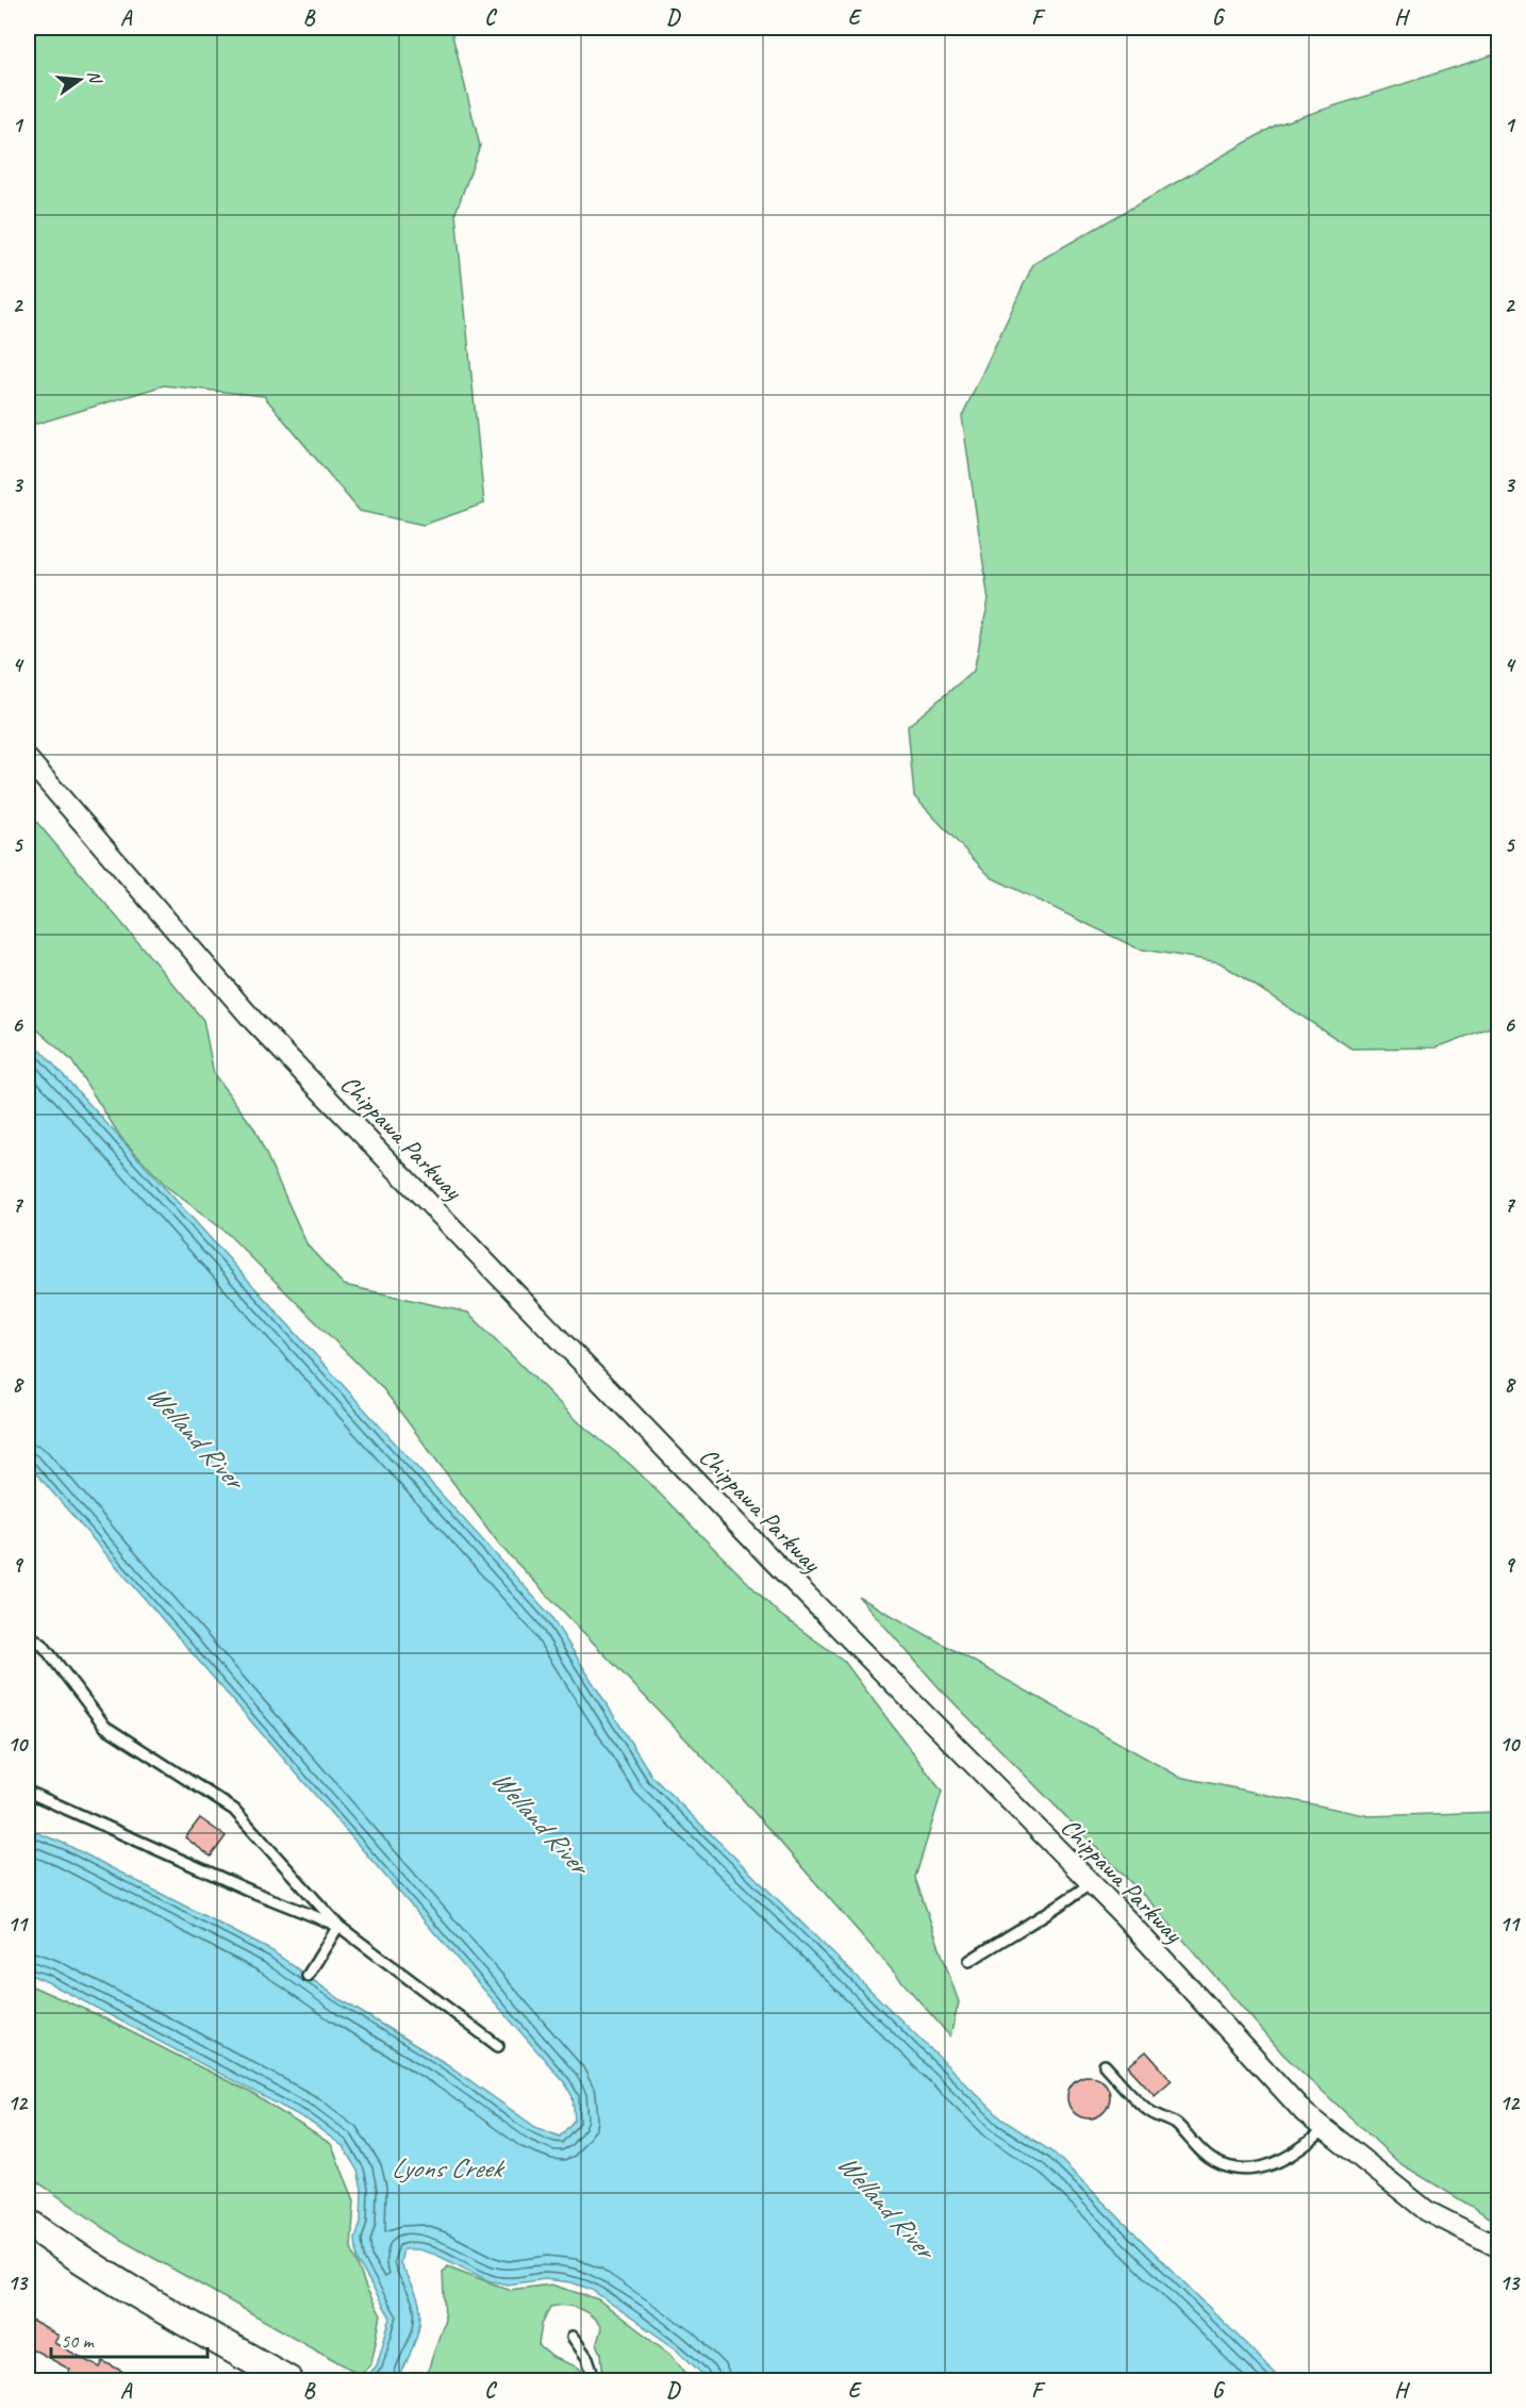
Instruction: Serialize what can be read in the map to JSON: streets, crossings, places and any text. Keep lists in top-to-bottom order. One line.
{"streets":{"street":["Chippawa Parkway"]},"water":["Welland River","Lyons Creek"],"scale_bar":"50 m","north":"right","grid":{"columns":["A","B","C","D","E","F","G","H"],"rows":["1","2","3","4","5","6","7","8","9","10","11","12","13"]}}
